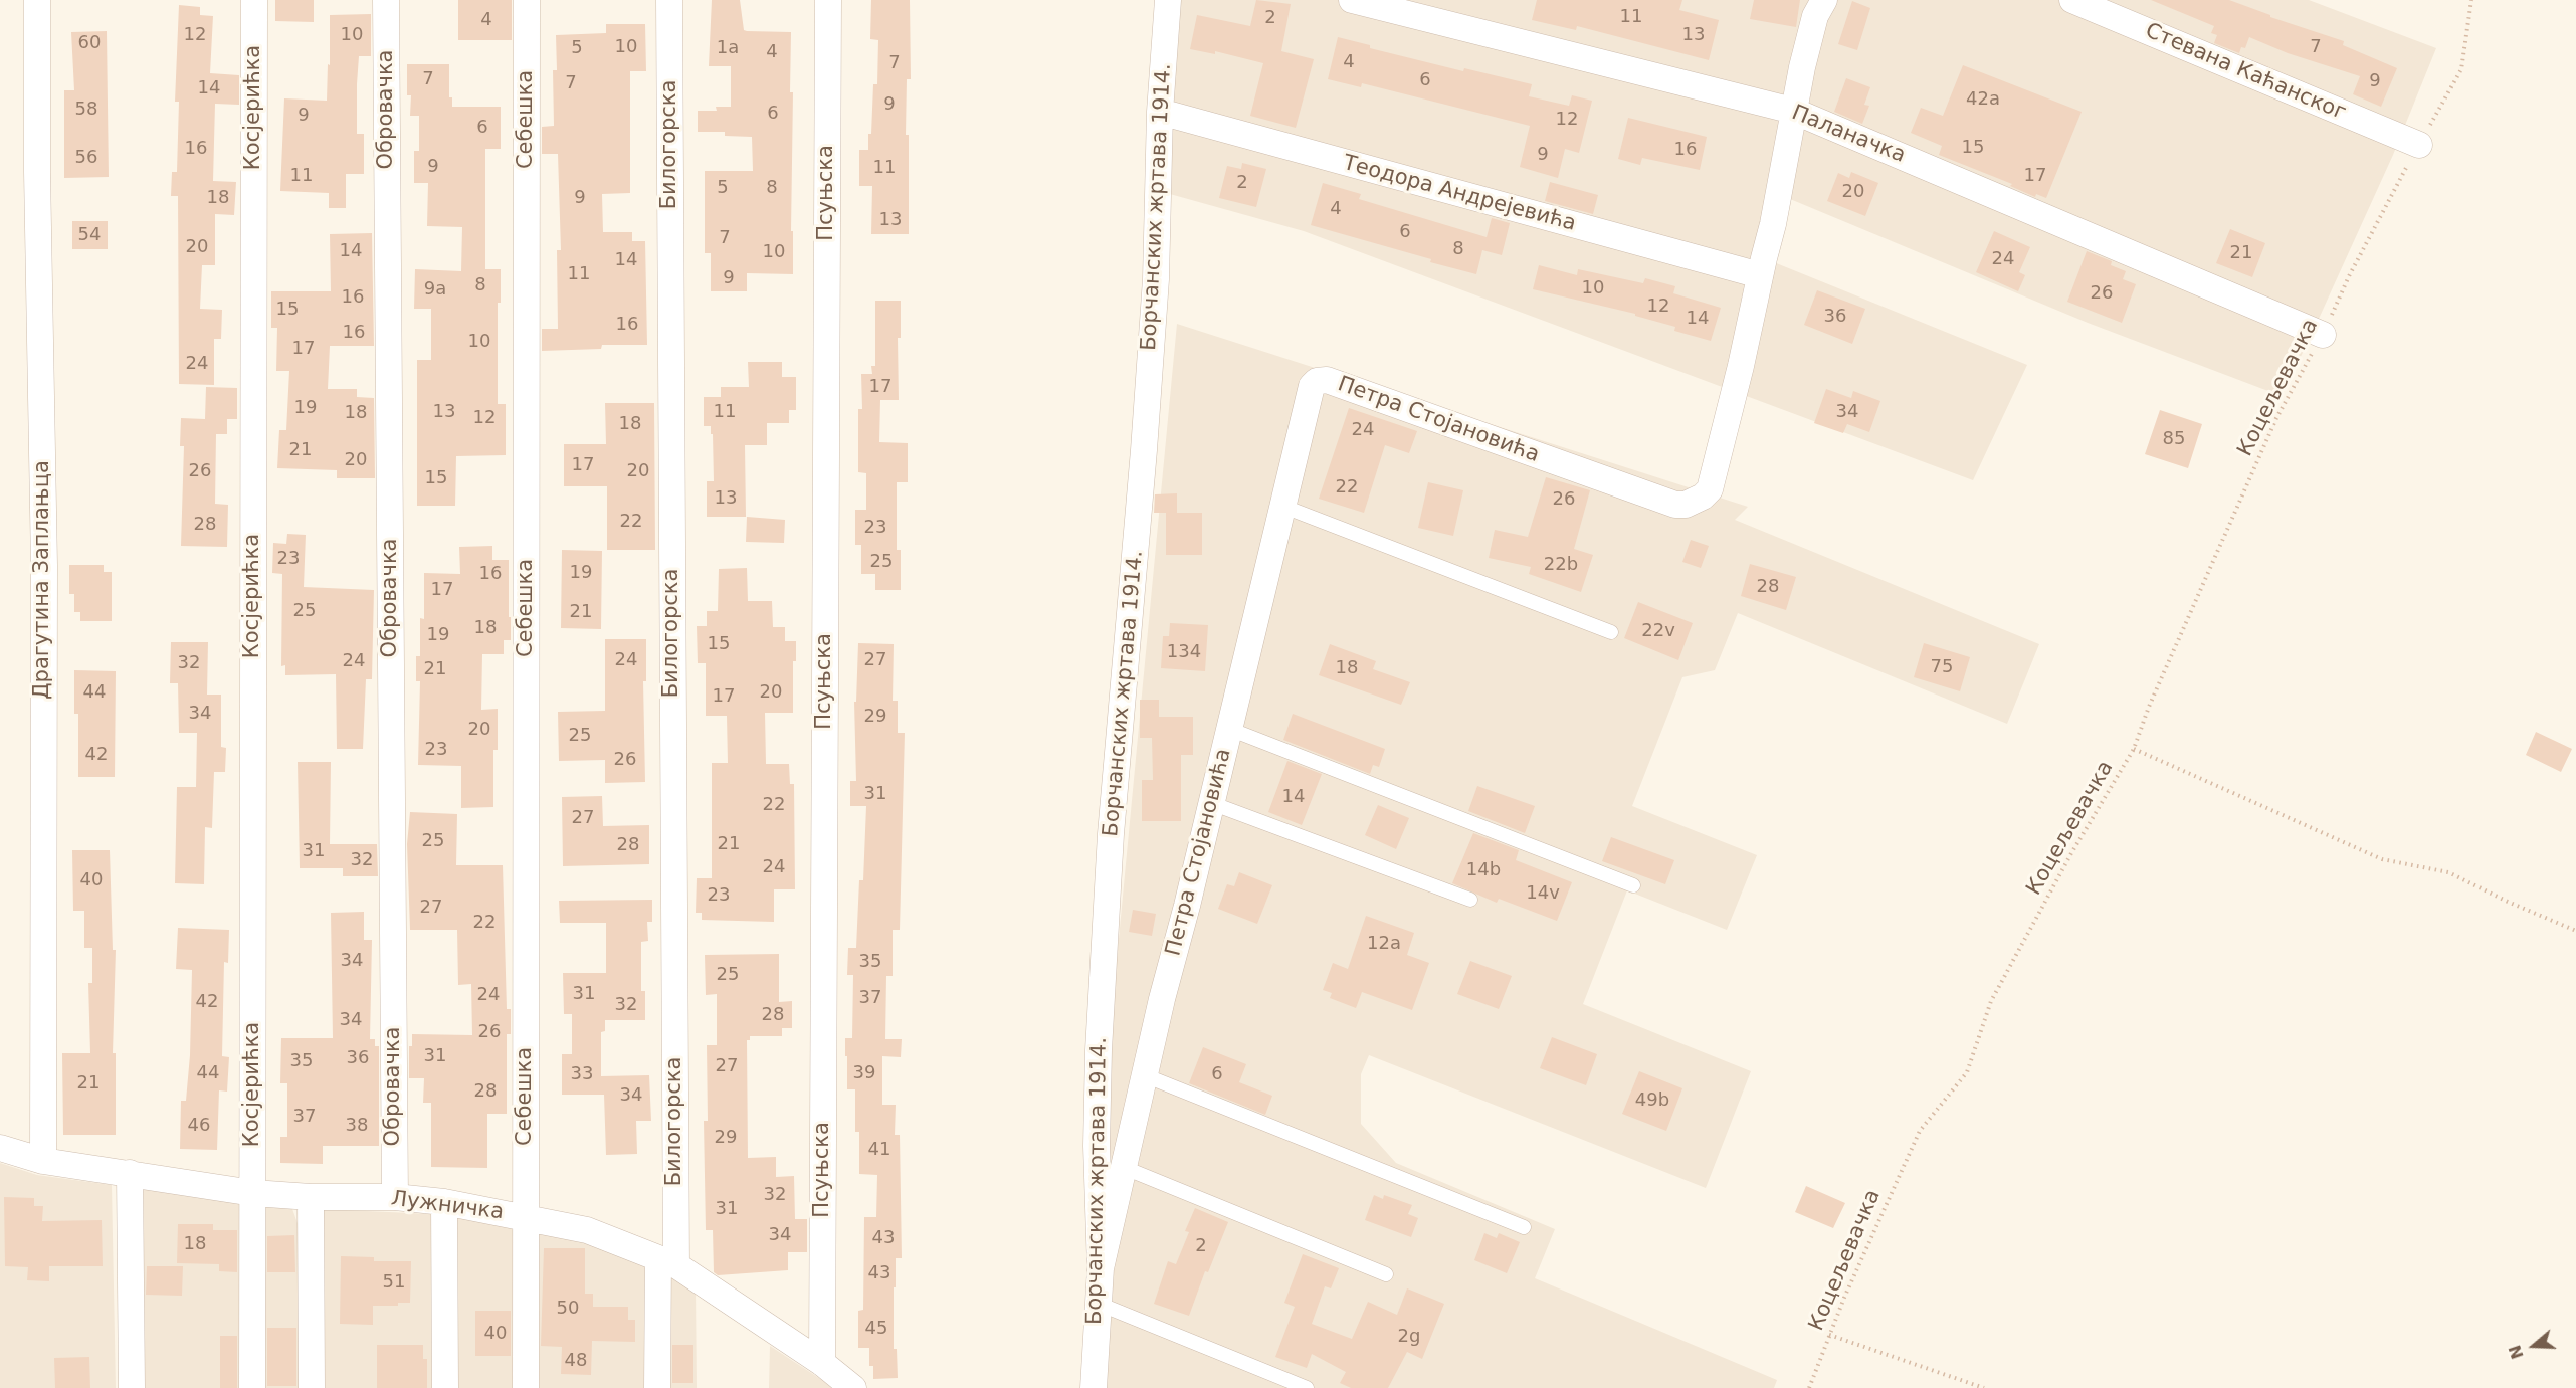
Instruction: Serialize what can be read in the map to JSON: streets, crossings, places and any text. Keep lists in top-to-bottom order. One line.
{"streets":{"street":["Стевана Каћанског","Косјерићка","Обровачка","Себешка","Паланачка","Билогорска","Псуњска","Теодора Андрејевића","Борчанских жртава 1914.","Петра Стојановића","Драгутина Заплањца","Лужничка"],"path":["Коцељевачка"]},"crossings":[["Косјерићка","Лужничка"],["Обровачка","Лужничка"],["Себешка","Лужничка"],["Паланачка","Коцељевачка"],["Паланачка","Петра Стојановића"],["Билогорска","Лужничка"],["Псуњска","Лужничка"],["Теодора Андрејевића","Борчанских жртава 1914."],["Теодора Андрејевића","Петра Стојановића"],["Борчанских жртава 1914.","Петра Стојановића"],["Драгутина Заплањца","Лужничка"]],"house_numbers":["11","2","4","12","10","13","60","10","7","5","1a","4","4","7","7","6","9","7","14","42a","9","58","6","9","12","6","15","16","16","9","56","9","11","11","17","2","5","8","20","18","9","4","13","6","54","7","20","8","14","10","21","24","14","11","9","8","10","9a","26","16","12","15","36","14","16","16","10","17","24","17","19","13","11","34","18","12","18","24","85","21","20","17","26","20","15","22","13","26","22","28","23","23","25","22b","19","16","28","17","25","21","18","22v","19","15","134","24","27","24","32","75","18","21","44","20","17","34","29","20","25","23","42","26","31","14","22","27","25","21","28","31","32","24","14b","40","14v","23","27","22","12a","34","35","25","31","24","37","42","32","28","34","26","31","36","35","27","44","39","33","6","21","28","34","49b","37","46","38","29","41","32","31","34","43","18","2","43","51","50","45","40","2g","48"],"north":"left"}
